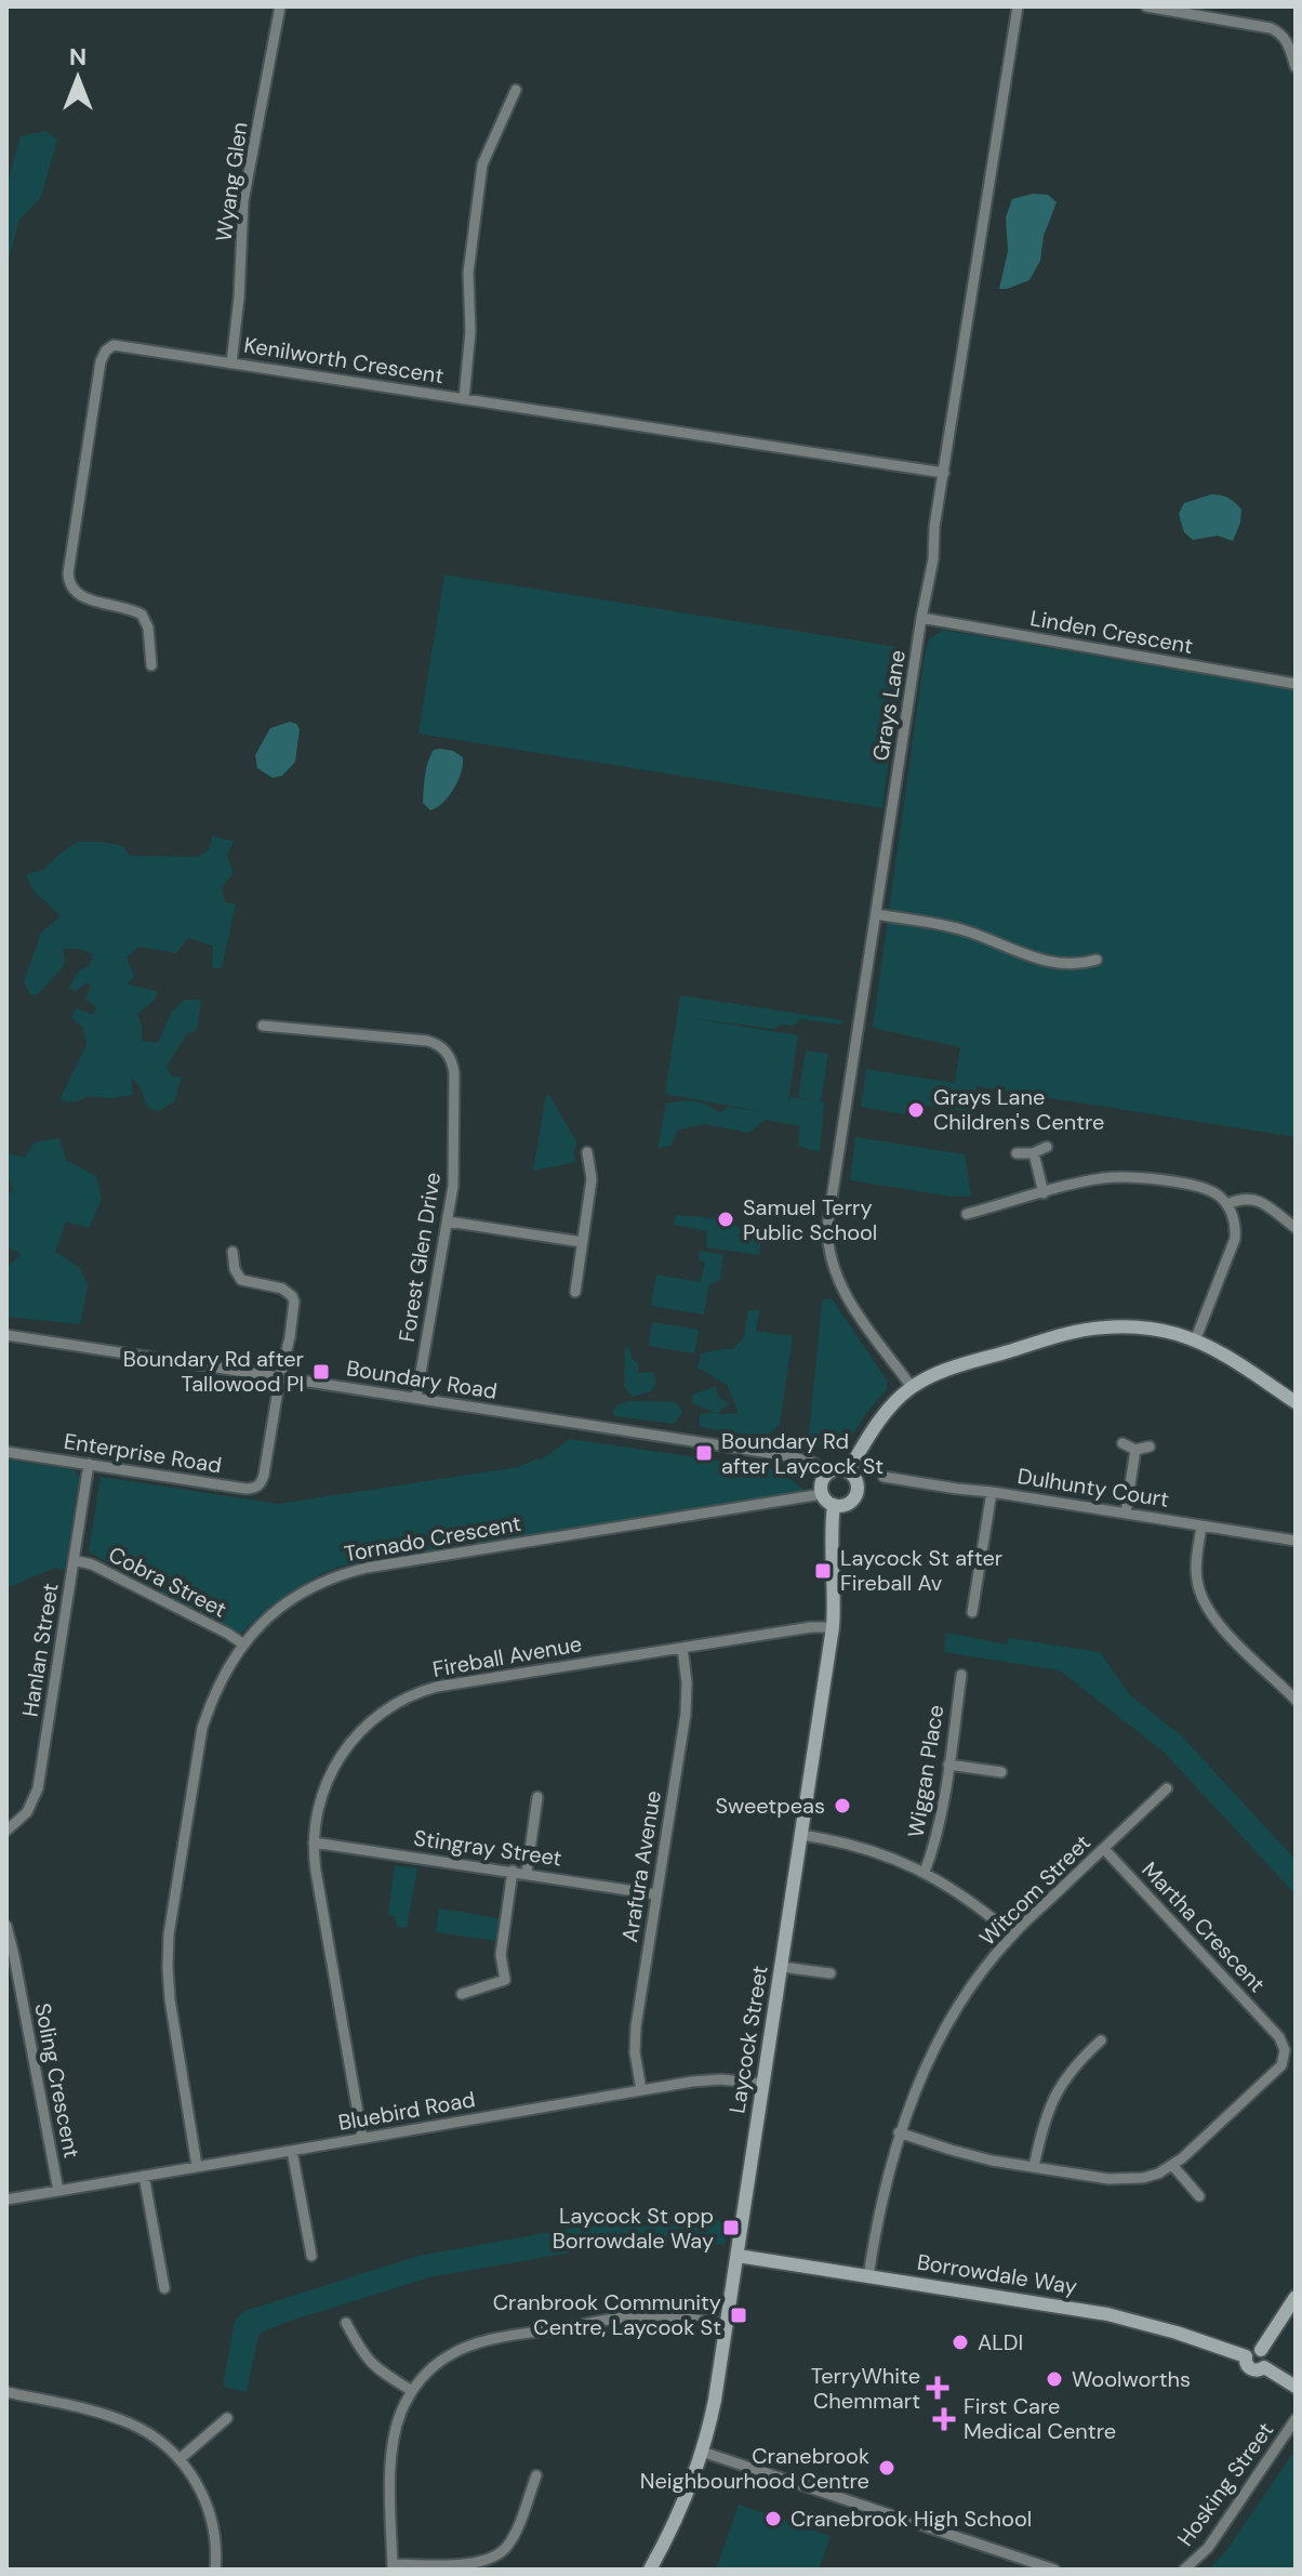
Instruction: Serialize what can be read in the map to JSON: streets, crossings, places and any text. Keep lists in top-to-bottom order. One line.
{"streets":{"street":["Wyang Glen","Kenilworth Crescent","Linden Crescent","Grays Lane","Forest Glen Drive","Boundary Road","Enterprise Road","Dulhunty Court","Tornado Crescent","Cobra Street","Hanlan Street","Fireball Avenue","Wiggan Place","Stingray Street","Arafura Avenue","Witcom Street","Martha Crescent","Laycock Street","Soling Crescent","Bluebird Road","Borrowdale Way","Hosking Street"]},"crossings":[["Wyang Glen","Kenilworth Crescent"],["Kenilworth Crescent","Grays Lane"],["Linden Crescent","Grays Lane"],["Forest Glen Drive","Boundary Road"],["Boundary Road","Enterprise Road"],["Boundary Road","Tornado Crescent"],["Boundary Road","Laycock Street"],["Enterprise Road","Hanlan Street"],["Tornado Crescent","Cobra Street"],["Tornado Crescent","Laycock Street"],["Tornado Crescent","Bluebird Road"],["Cobra Street","Hanlan Street"],["Fireball Avenue","Stingray Street"],["Fireball Avenue","Arafura Avenue"],["Fireball Avenue","Laycock Street"],["Fireball Avenue","Bluebird Road"],["Stingray Street","Arafura Avenue"],["Arafura Avenue","Bluebird Road"],["Witcom Street","Martha Crescent"],["Witcom Street","Borrowdale Way"],["Laycock Street","Bluebird Road"],["Laycock Street","Borrowdale Way"],["Soling Crescent","Bluebird Road"]],"places":{"other":["Grays Lane Children's Centre","Samuel Terry Public School","Sweetpeas","ALDI","Woolworths","Cranebrook Neighbourhood Centre","Cranebrook High School"],"transit":["Boundary Rd after Tallowood Pl","Boundary Rd after Laycock St","Laycock St after Fireball Av","Laycock St opp Borrowdale Way","Cranbrook Community Centre, Laycook St"],"health":["TerryWhite Chemmart","First Care Medical Centre"]},"north":"top"}
